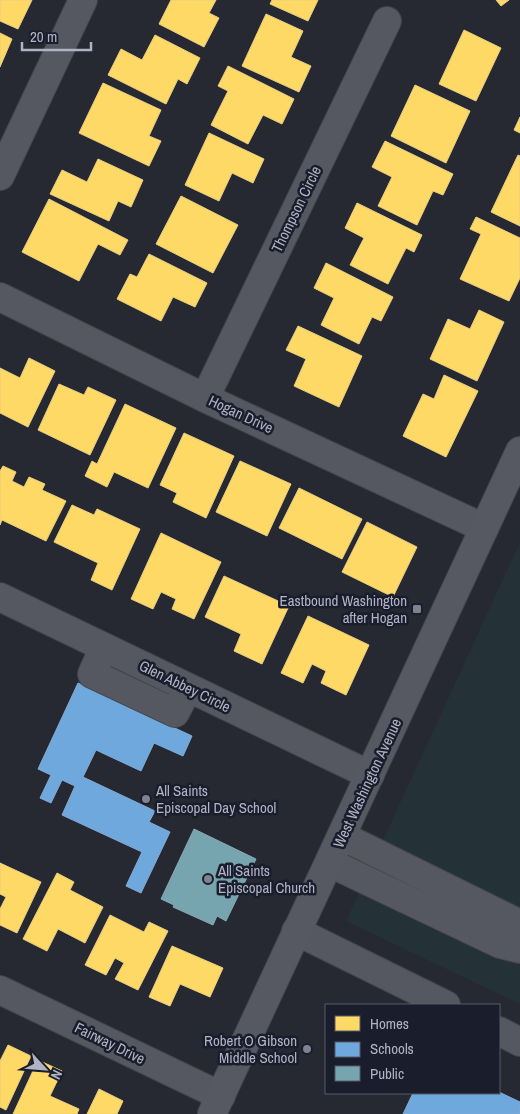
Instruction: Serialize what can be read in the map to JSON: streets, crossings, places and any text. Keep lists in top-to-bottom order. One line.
{"streets":{"main road":["West Washington Avenue"],"street":["Thompson Circle","Hogan Drive","Glen Abbey Circle","Fairway Drive"]},"crossings":[["Thompson Circle","Hogan Drive"],["Hogan Drive","West Washington Avenue"],["Glen Abbey Circle","West Washington Avenue"],["West Washington Avenue","Fairway Drive"]],"places":{"transit":["Eastbound Washington after Hogan"],"other":["All Saints Episcopal Day School","All Saints Episcopal Church","Robert O Gibson Middle School"]},"legend":["Homes","Schools","Public"],"scale_bar":"20 m","north":"bottom right"}
